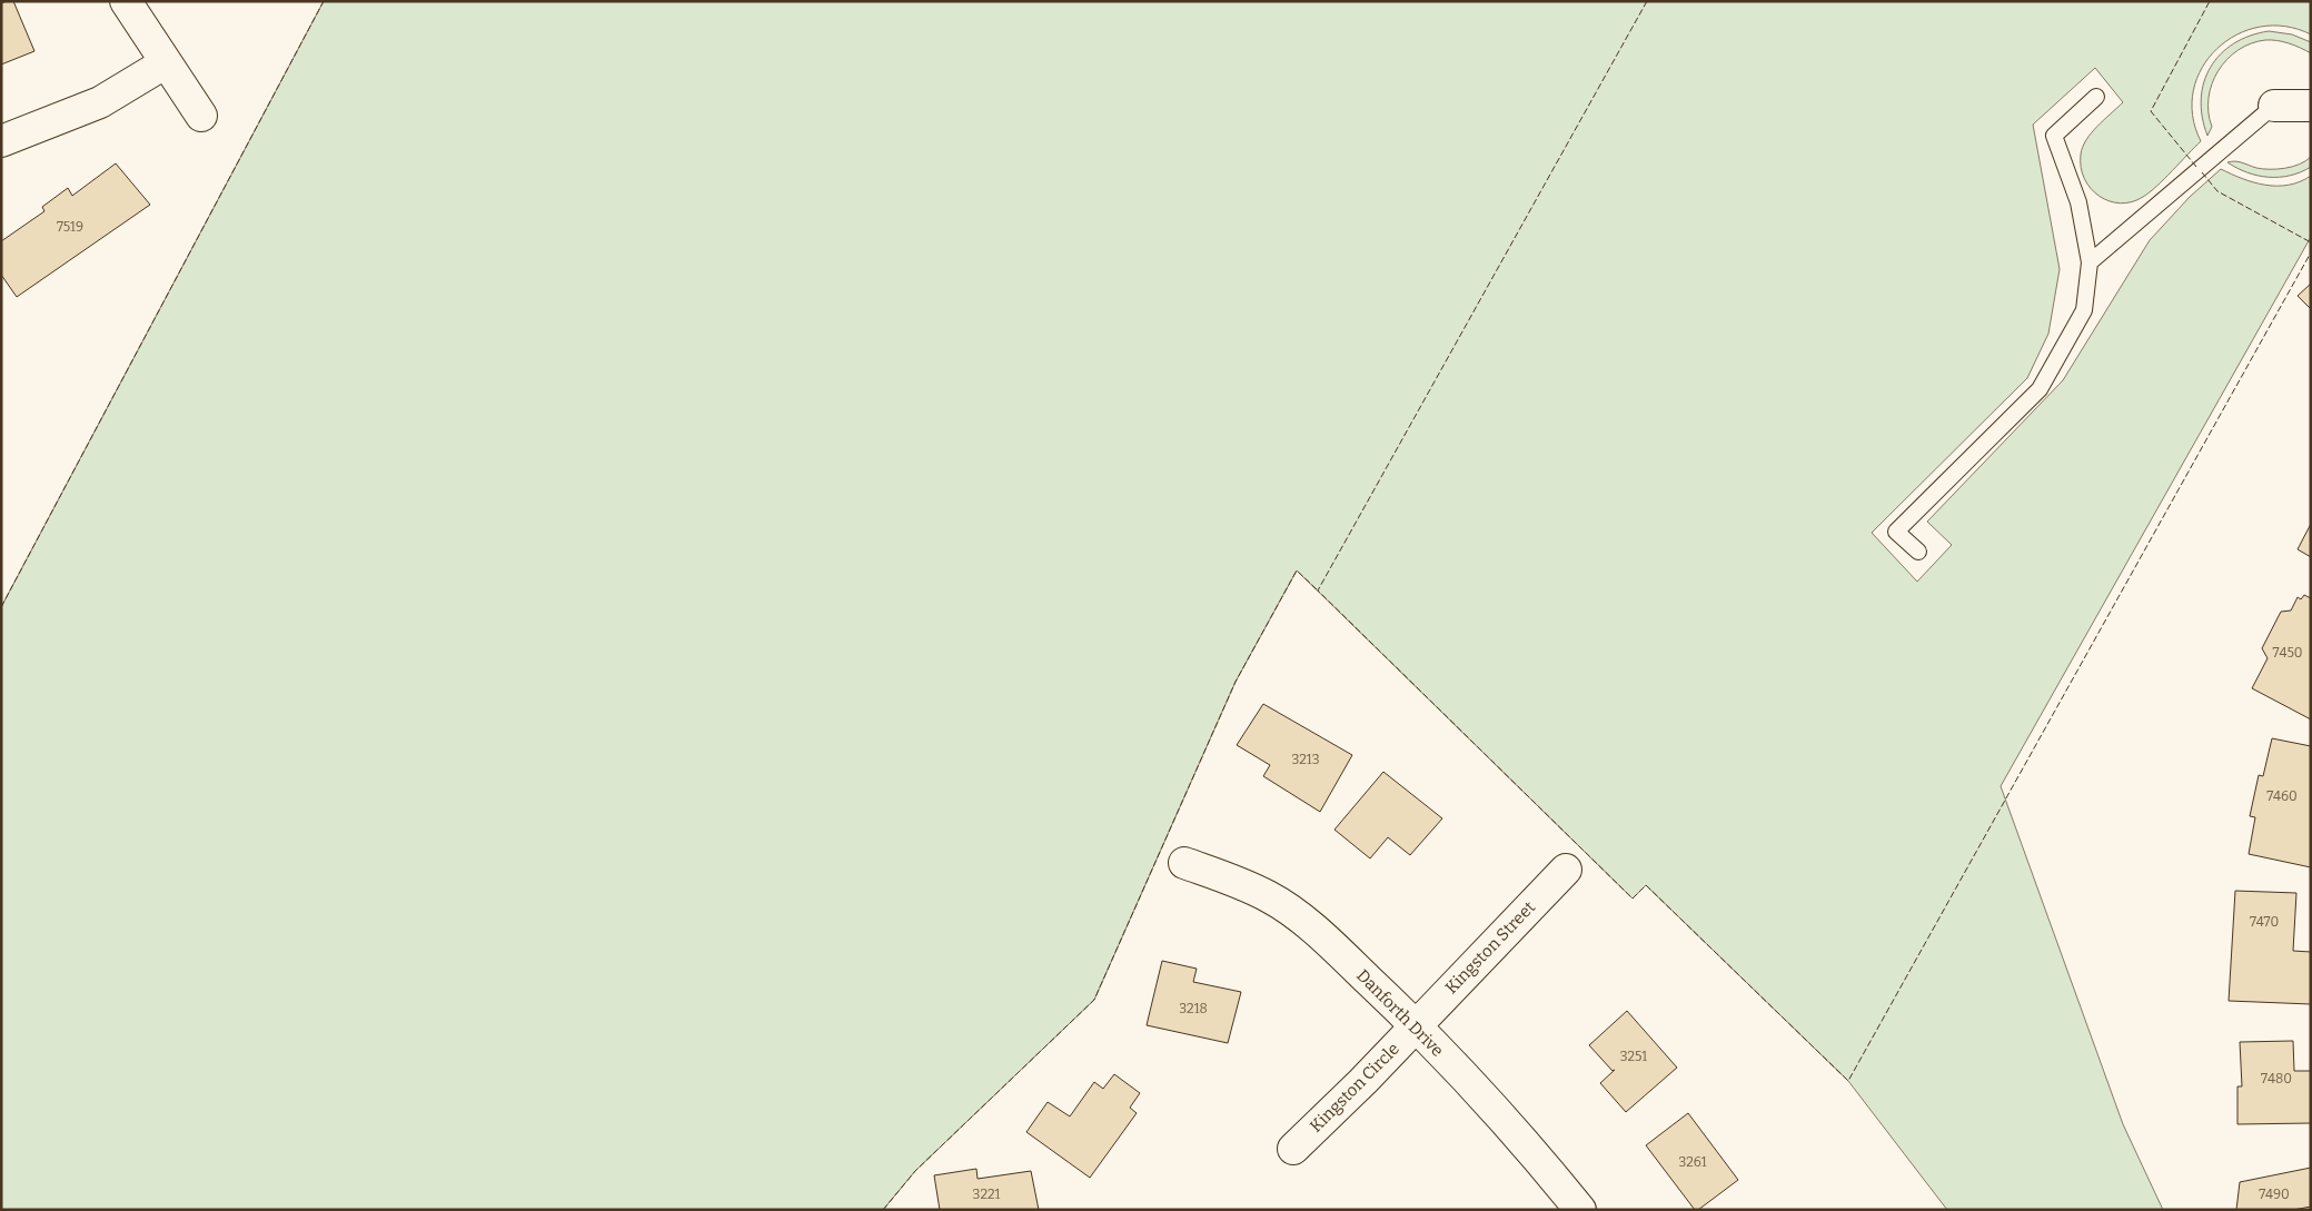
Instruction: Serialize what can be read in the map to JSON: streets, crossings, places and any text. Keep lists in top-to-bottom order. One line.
{"streets":{"street":["Kingston Street","Danforth Drive","Kingston Circle"]},"crossings":[["Kingston Street","Danforth Drive"],["Kingston Street","Kingston Circle"],["Danforth Drive","Kingston Circle"]],"house_numbers":["7519","7450","3213","7460","7470","3218","3251","7480","3261","3221","7490"]}
